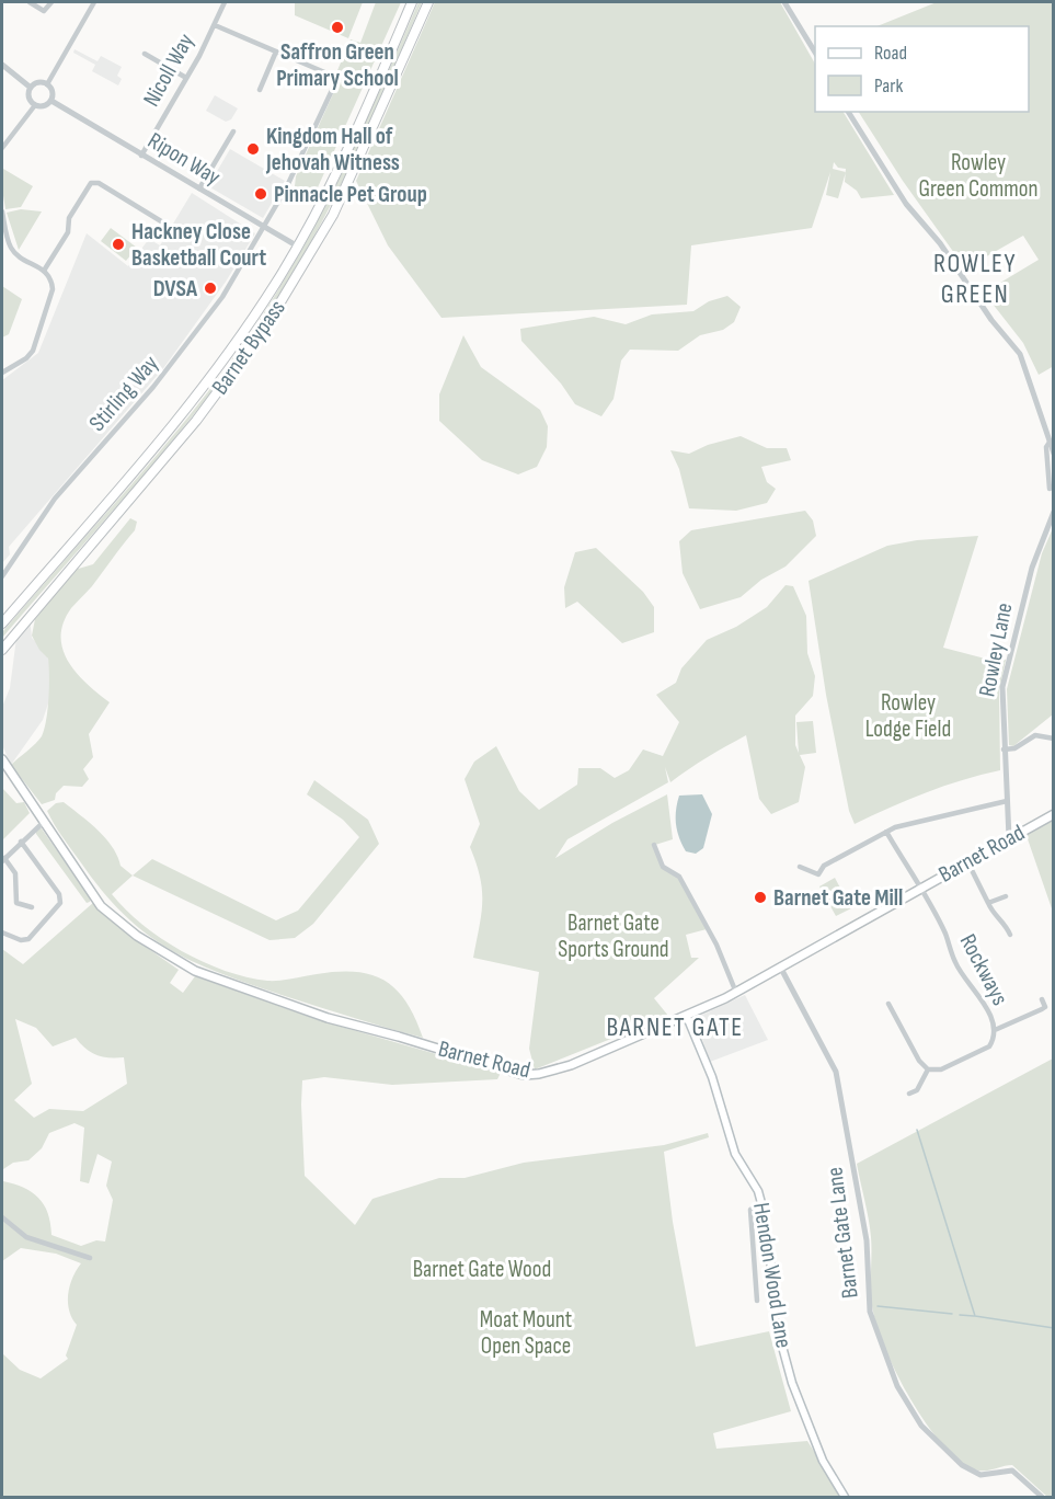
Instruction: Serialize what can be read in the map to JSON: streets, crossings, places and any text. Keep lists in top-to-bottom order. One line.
{"streets":{"highway":["Barnet Bypass"],"main road":["Barnet Road","Hendon Wood Lane"],"street":["Nicoll Way","Ripon Way","Stirling Way","Rowley Lane","Rockways","Barnet Gate Lane"]},"crossings":[["Nicoll Way","Ripon Way"],["Ripon Way","Barnet Bypass"],["Ripon Way","Stirling Way"],["Rowley Lane","Barnet Road"],["Barnet Road","Rockways"],["Barnet Road","Barnet Gate Lane"],["Barnet Road","Hendon Wood Lane"]],"districts":["ROWLEY GREEN","BARNET GATE"],"parks":["Rowley Green Common","Rowley Lodge Field","Barnet Gate Sports Ground","Barnet Gate Wood","Moat Mount Open Space"],"places":["Saffron Green Primary School","Kingdom Hall of Jehovah Witness","Pinnacle Pet Group","Hackney Close Basketball Court","DVSA","Barnet Gate Mill"],"legend":["Road","Park"]}
